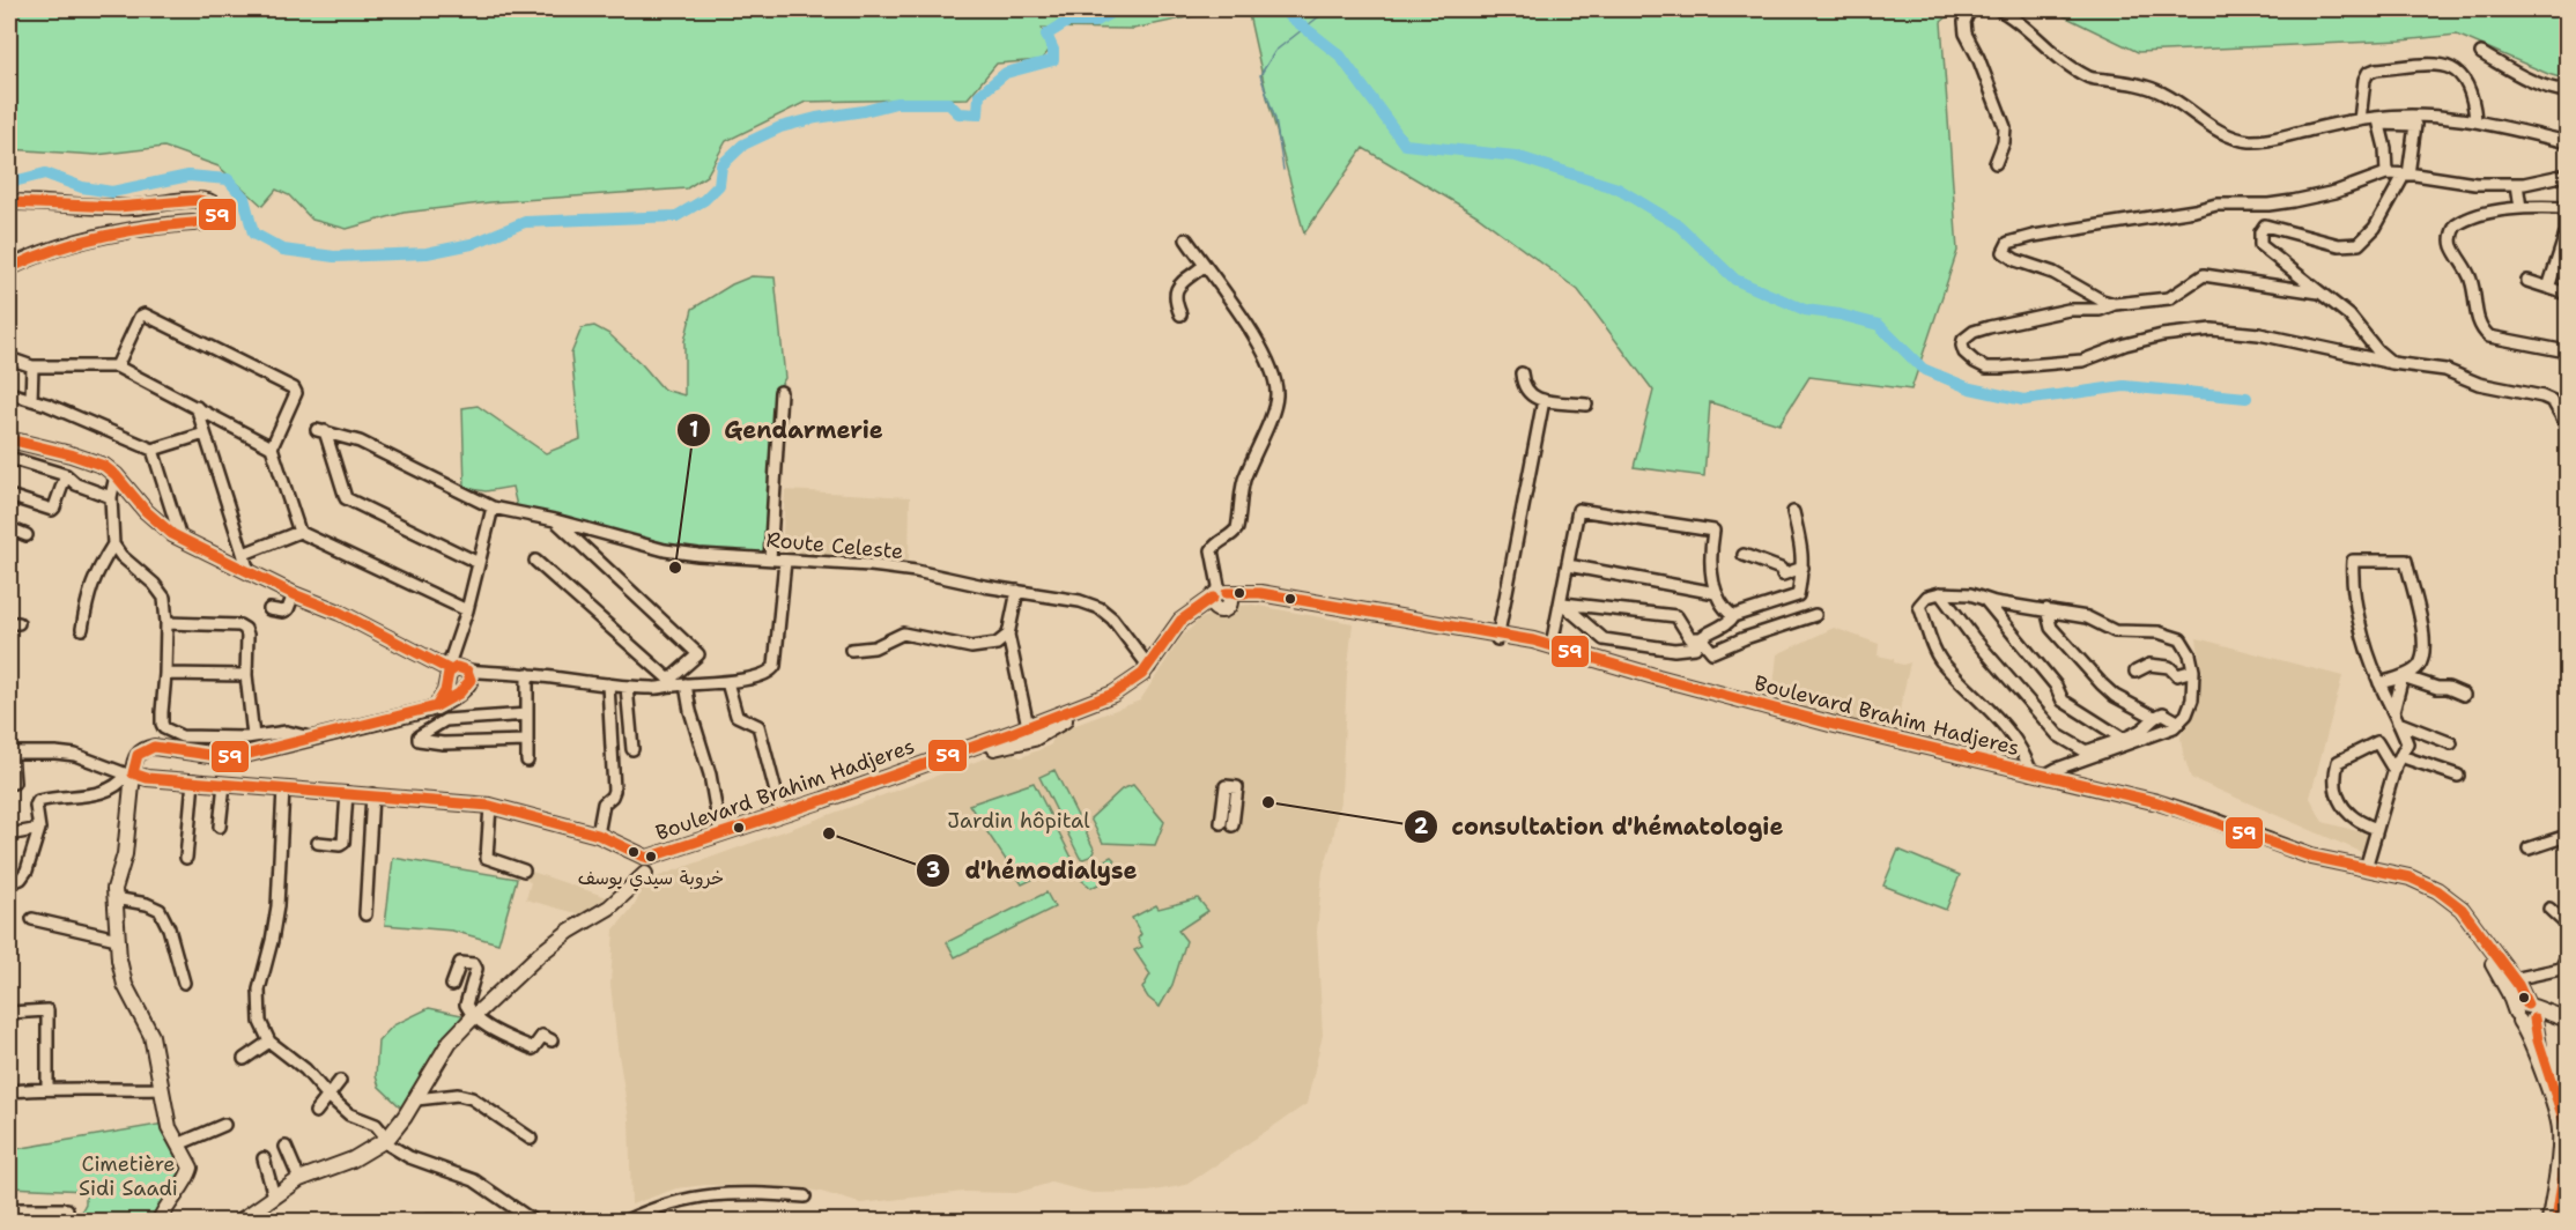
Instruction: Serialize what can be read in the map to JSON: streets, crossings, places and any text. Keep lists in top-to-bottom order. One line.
{"streets":{"main road":["Boulevard Brahim Hadjeres"],"street":["Route Celeste"]},"crossings":[["Route Celeste","Boulevard Brahim Hadjeres"]],"parks":["Jardin hôpital","Cimetière Sidi Saadi"],"places":["Gendarmerie","consultation d'hématologie","d'hémodialyse","خروبة سيدي يوسف"],"lines":["transit line 59"]}
